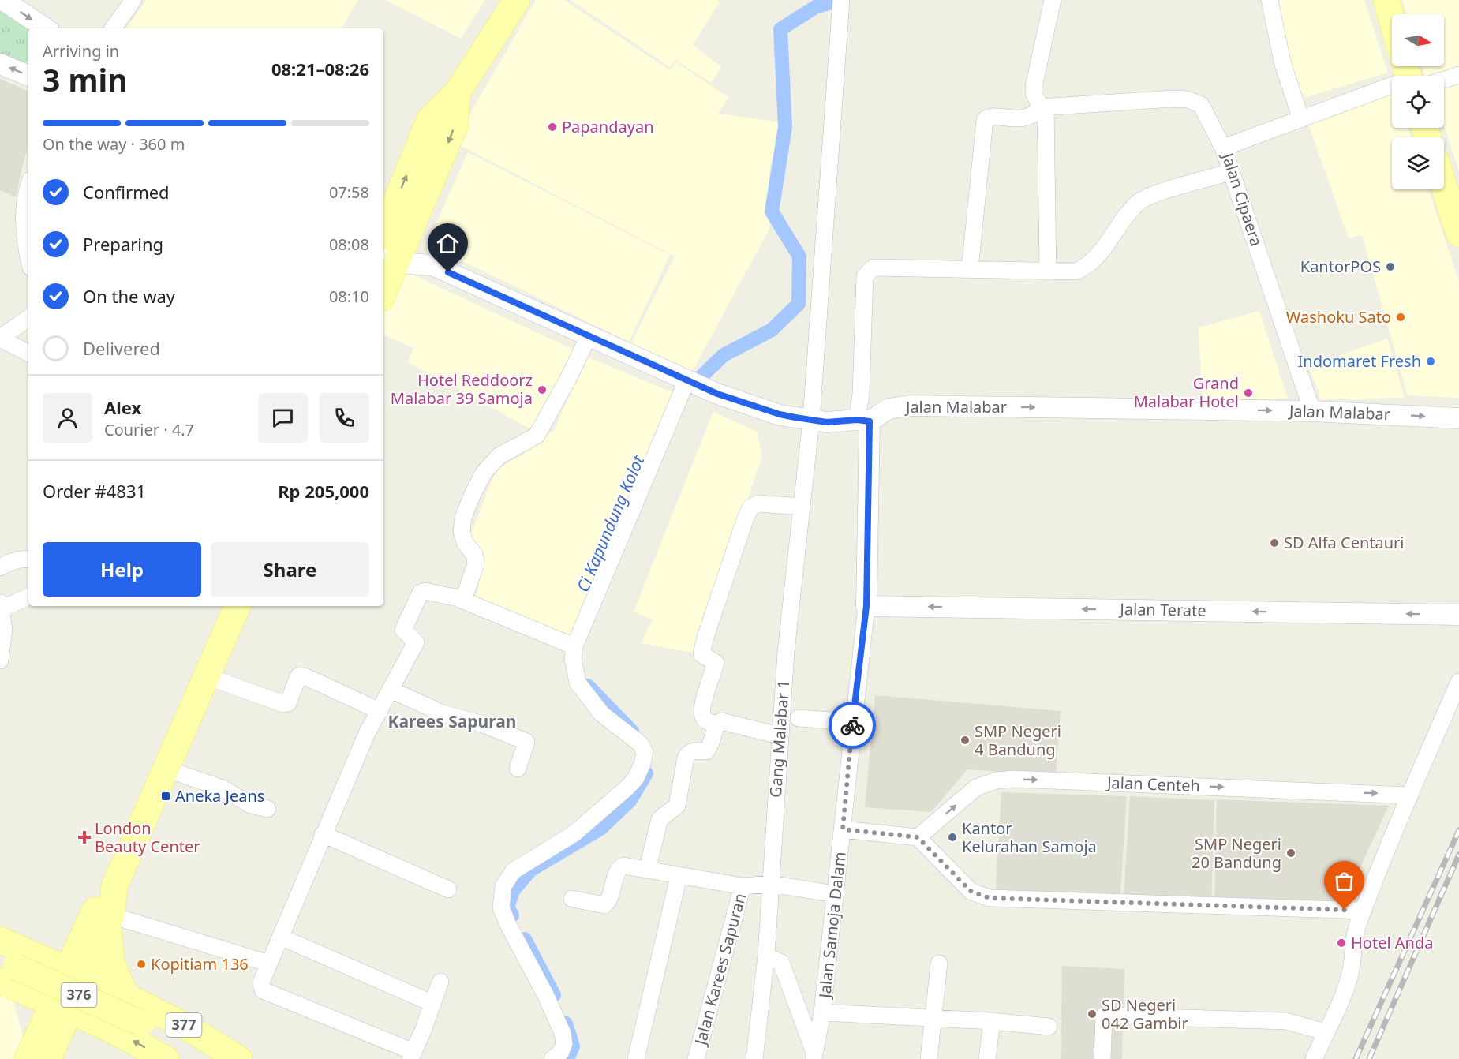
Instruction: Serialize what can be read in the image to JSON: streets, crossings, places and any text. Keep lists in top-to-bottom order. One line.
{"streets":{"main road":["376","377"],"street":["Jalan Cipaera","Jalan Malabar","Jalan Terate","Gang Malabar 1","Jalan Centeh","Jalan Samoja Dalam","Jalan Karees Sapuran"]},"crossings":[["Jalan Cipaera","Jalan Malabar"],["Jalan Malabar","Gang Malabar 1"],["Jalan Malabar","Jalan Samoja Dalam"],["Jalan Terate","Jalan Samoja Dalam"],["Gang Malabar 1","Jalan Karees Sapuran"],["Jalan Samoja Dalam","Jalan Karees Sapuran"],["376","377"]],"one_way":["Jalan Malabar","Jalan Terate"],"districts":["Karees Sapuran"],"water":["Ci Kapundung Kolot"],"places":{"other":["Papandayan","KantorPOS","Washoku Sato","Indomaret Fresh","Hotel Reddoorz Malabar 39 Samoja","Grand Malabar Hotel","SD Alfa Centauri","SMP Negeri 4 Bandung","Kantor Kelurahan Samoja","SMP Negeri 20 Bandung","Hotel Anda","Kopitiam 136","SD Negeri 042 Gambir"],"transit":["Aneka Jeans"],"health":["London Beauty Center"]},"north":"right","page":{"heading":["3 min","Arriving in","08:21–08:26"],"panel":["Alex","Courier · 4.7","Order #4831","Rp 205,000"],"bar":"On the way · 360 m","list":[["Confirmed","07:58"],["Preparing","08:08"],["On the way","08:10"],"Delivered"],"buttons":["Help","Share"]}}
